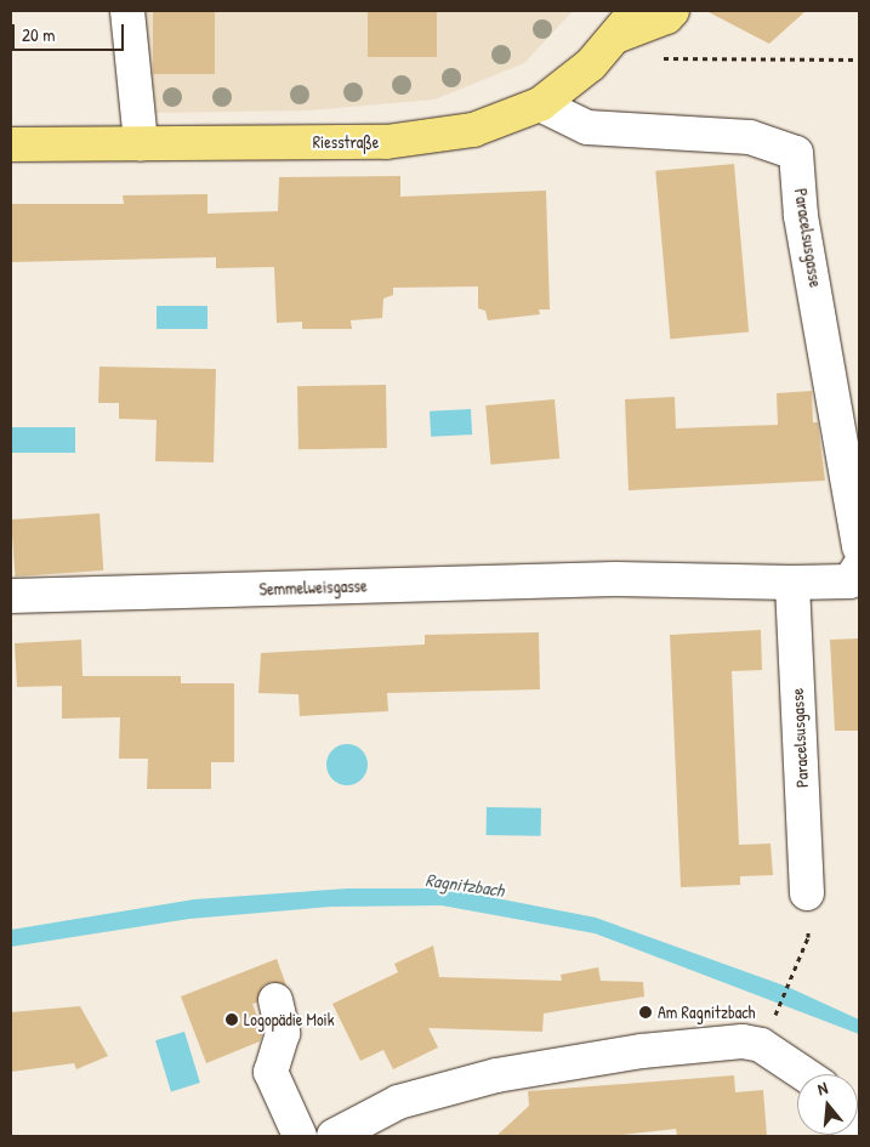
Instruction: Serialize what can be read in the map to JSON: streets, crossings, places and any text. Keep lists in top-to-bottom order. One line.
{"streets":{"main road":["Riesstraße"],"street":["Paracelsusgasse","Semmelweisgasse"]},"crossings":[["Riesstraße","Paracelsusgasse"],["Paracelsusgasse","Semmelweisgasse"]],"water":["Ragnitzbach"],"places":["Am Ragnitzbach","Logopädie Moik"],"scale_bar":"20 m","north":"top"}
